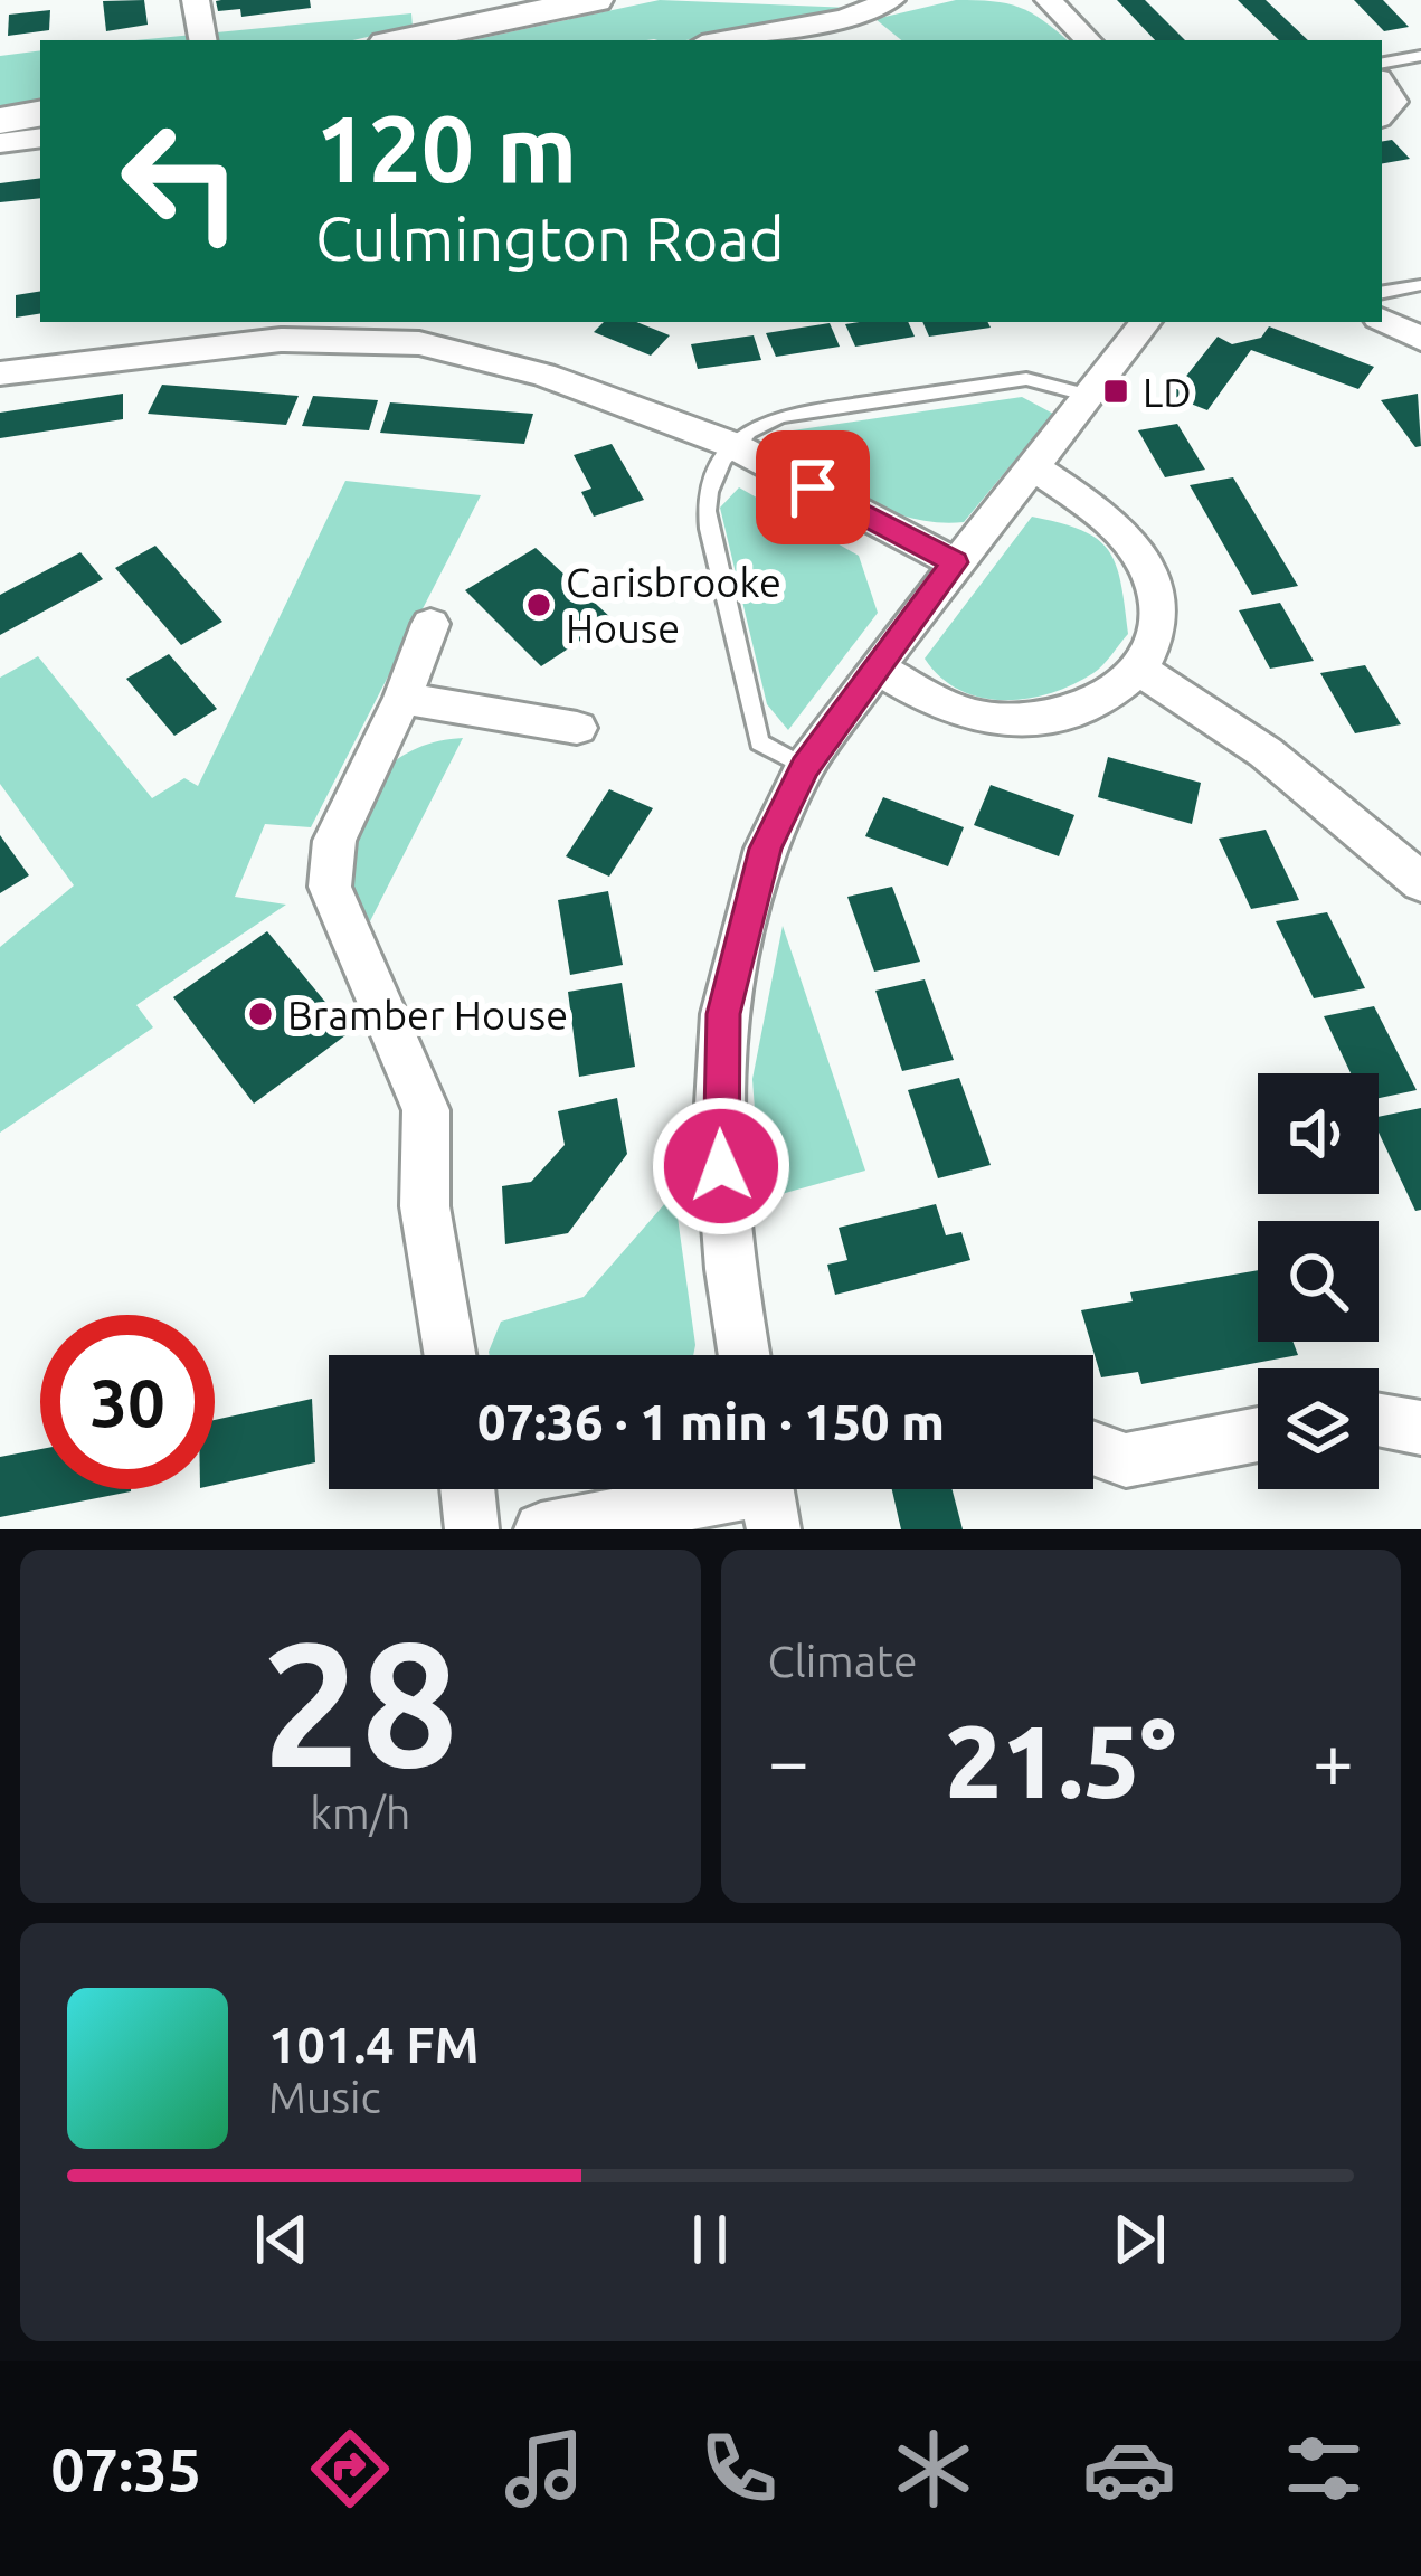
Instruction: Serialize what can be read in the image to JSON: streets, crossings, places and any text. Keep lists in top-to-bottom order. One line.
{"places":{"transit":["LD"],"other":["Carisbrooke House","Bramber House"]},"page":{"turn":["120 m","Culmington Road"],"limit":"30","trip":"07:36 · 1 min · 150 m","tile":[["28","km/h"],"Climate"],"heat":["−","21.5°","+"],"song":["101.4 FM","Music"],"tabs":"07:35"}}
